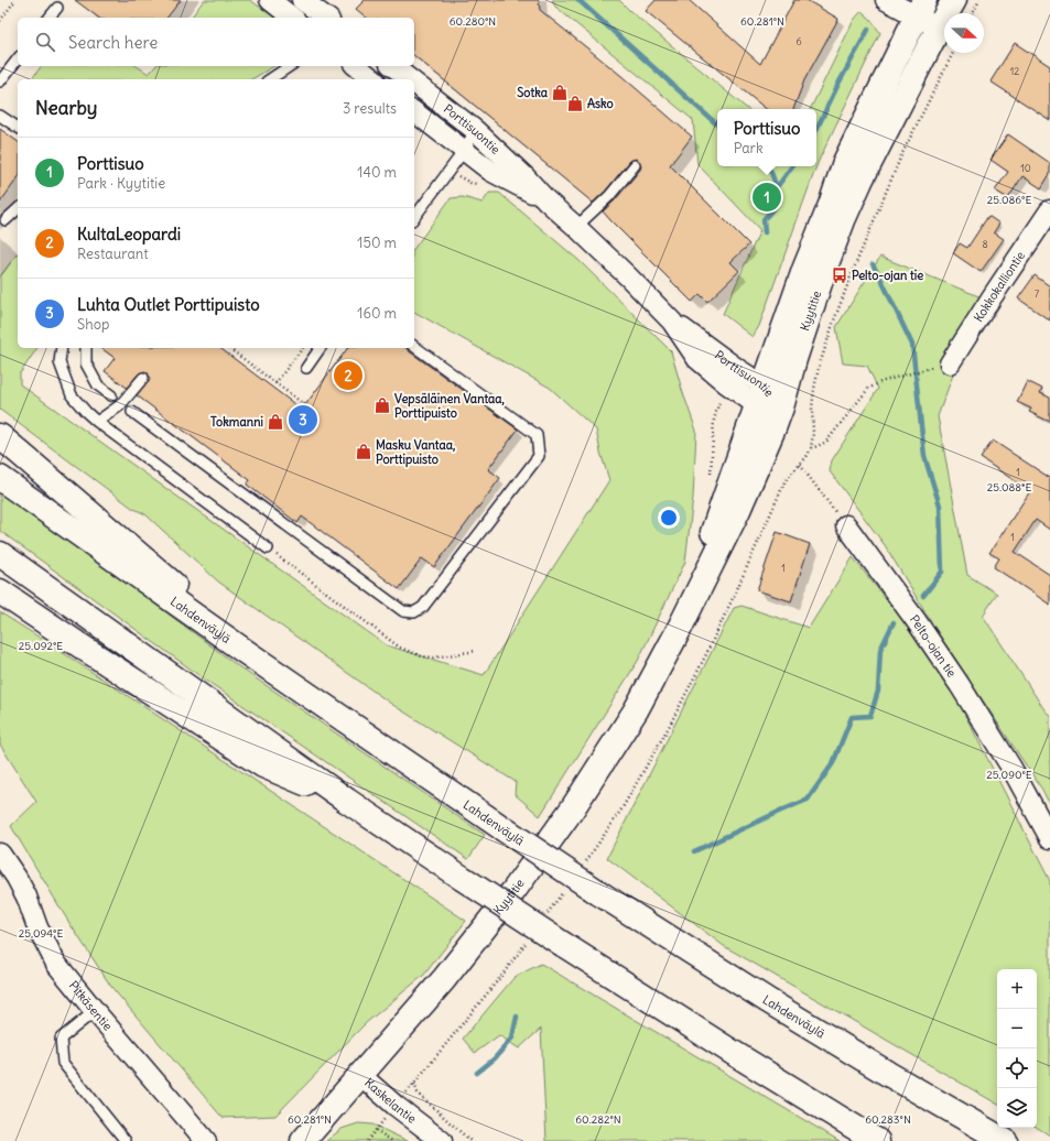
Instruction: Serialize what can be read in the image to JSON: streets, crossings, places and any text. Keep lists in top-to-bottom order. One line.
{"streets":{"main road":["Kyytitie","Lahdenväylä"],"street":["Porttisuontie","Kokkokalliontie","Pelto-ojan tie","Pitkäsentie","Kaskelantie"]},"crossings":[["Porttisuontie","Kyytitie"],["Kyytitie","Kaskelantie"]],"places":{"shop":["Sotka","Asko","Vepsäläinen Vantaa, Porttipuisto","Tokmanni","Masku Vantaa, Porttipuisto"],"bus stop":["Pelto-ojan tie"]},"house_numbers":["6","12","10","8","7","1","1","1"],"north":"right","page":{"search":"Search here","heading":["Nearby","3 results"],"popup":["Porttisuo","Park"],"list":[{"mark":"1","name":"Porttisuo","note":"Park · Kyytitie","value":"140 m"},{"mark":"2","name":"KultaLeopardi","note":"Restaurant","value":"150 m"},{"mark":"3","name":"Luhta Outlet Porttipuisto","note":"Shop","value":"160 m"}],"pins":["1","2","3"],"map_buttons":["+","−"]},"coordinates":["60.280°N","60.281°N","25.086°E","25.088°E","25.092°E","25.090°E","25.094°E","60.282°N","60.283°N"]}
